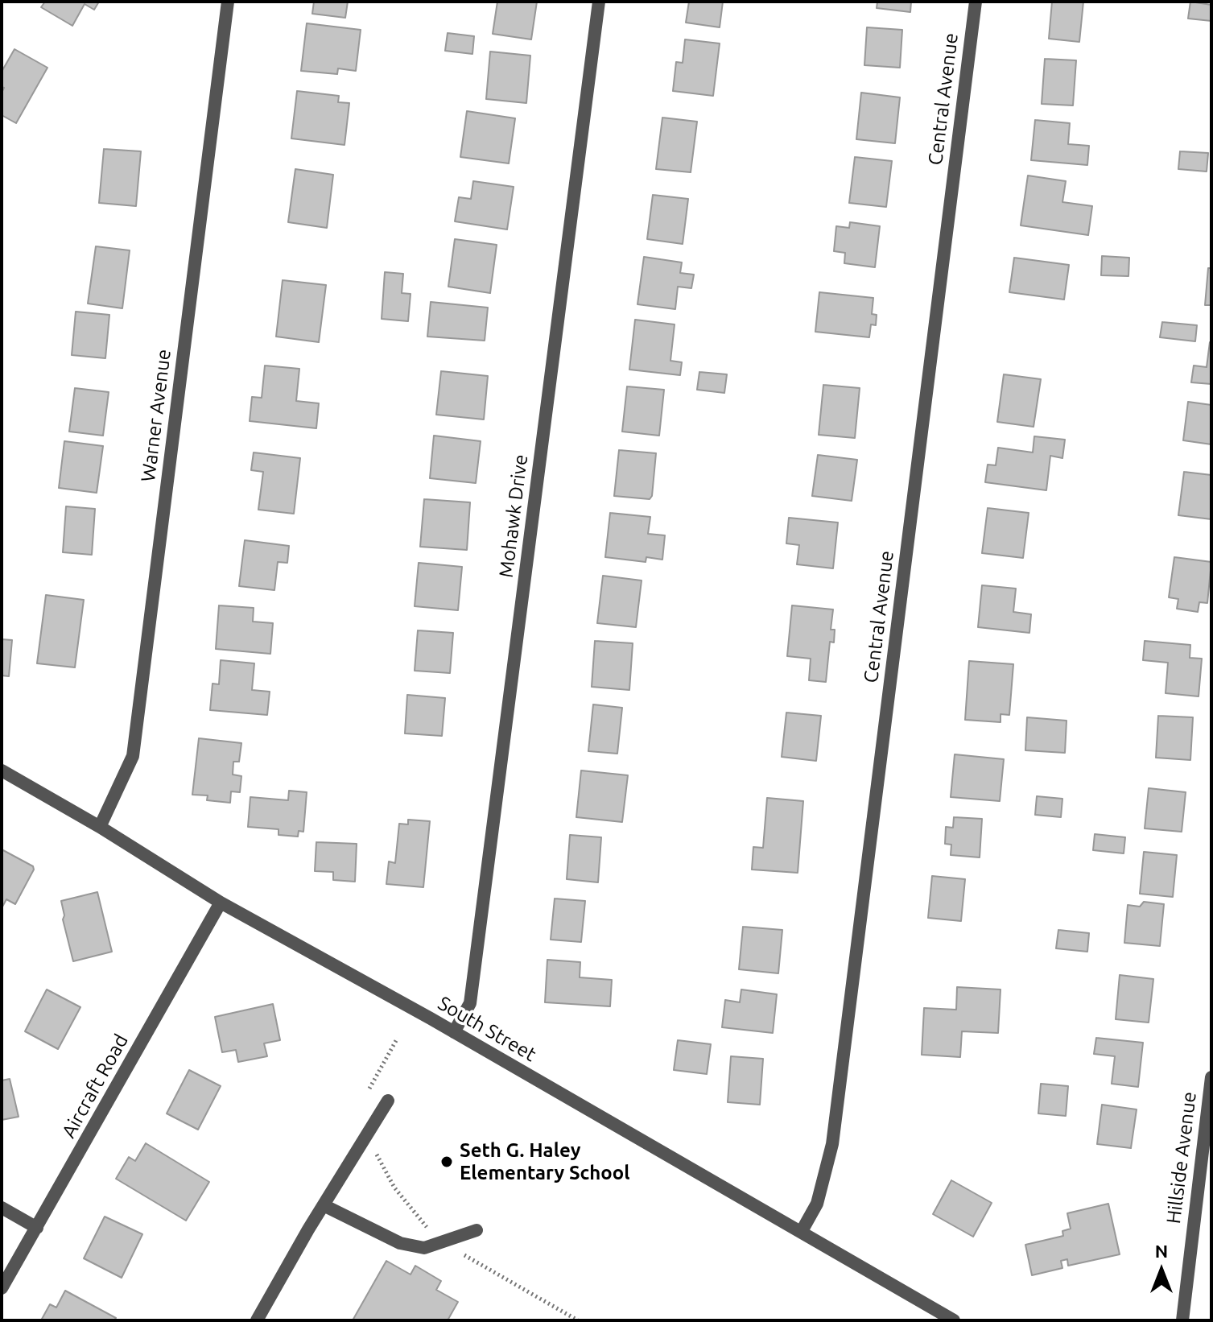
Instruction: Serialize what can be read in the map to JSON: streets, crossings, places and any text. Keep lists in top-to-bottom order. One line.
{"streets":{"street":["Central Avenue","Warner Avenue","Mohawk Drive","South Street","Aircraft Road","Hillside Avenue"]},"crossings":[["Central Avenue","South Street"],["Warner Avenue","South Street"],["Mohawk Drive","South Street"],["South Street","Aircraft Road"]],"places":["Seth G. Haley Elementary School"],"north":"top"}
